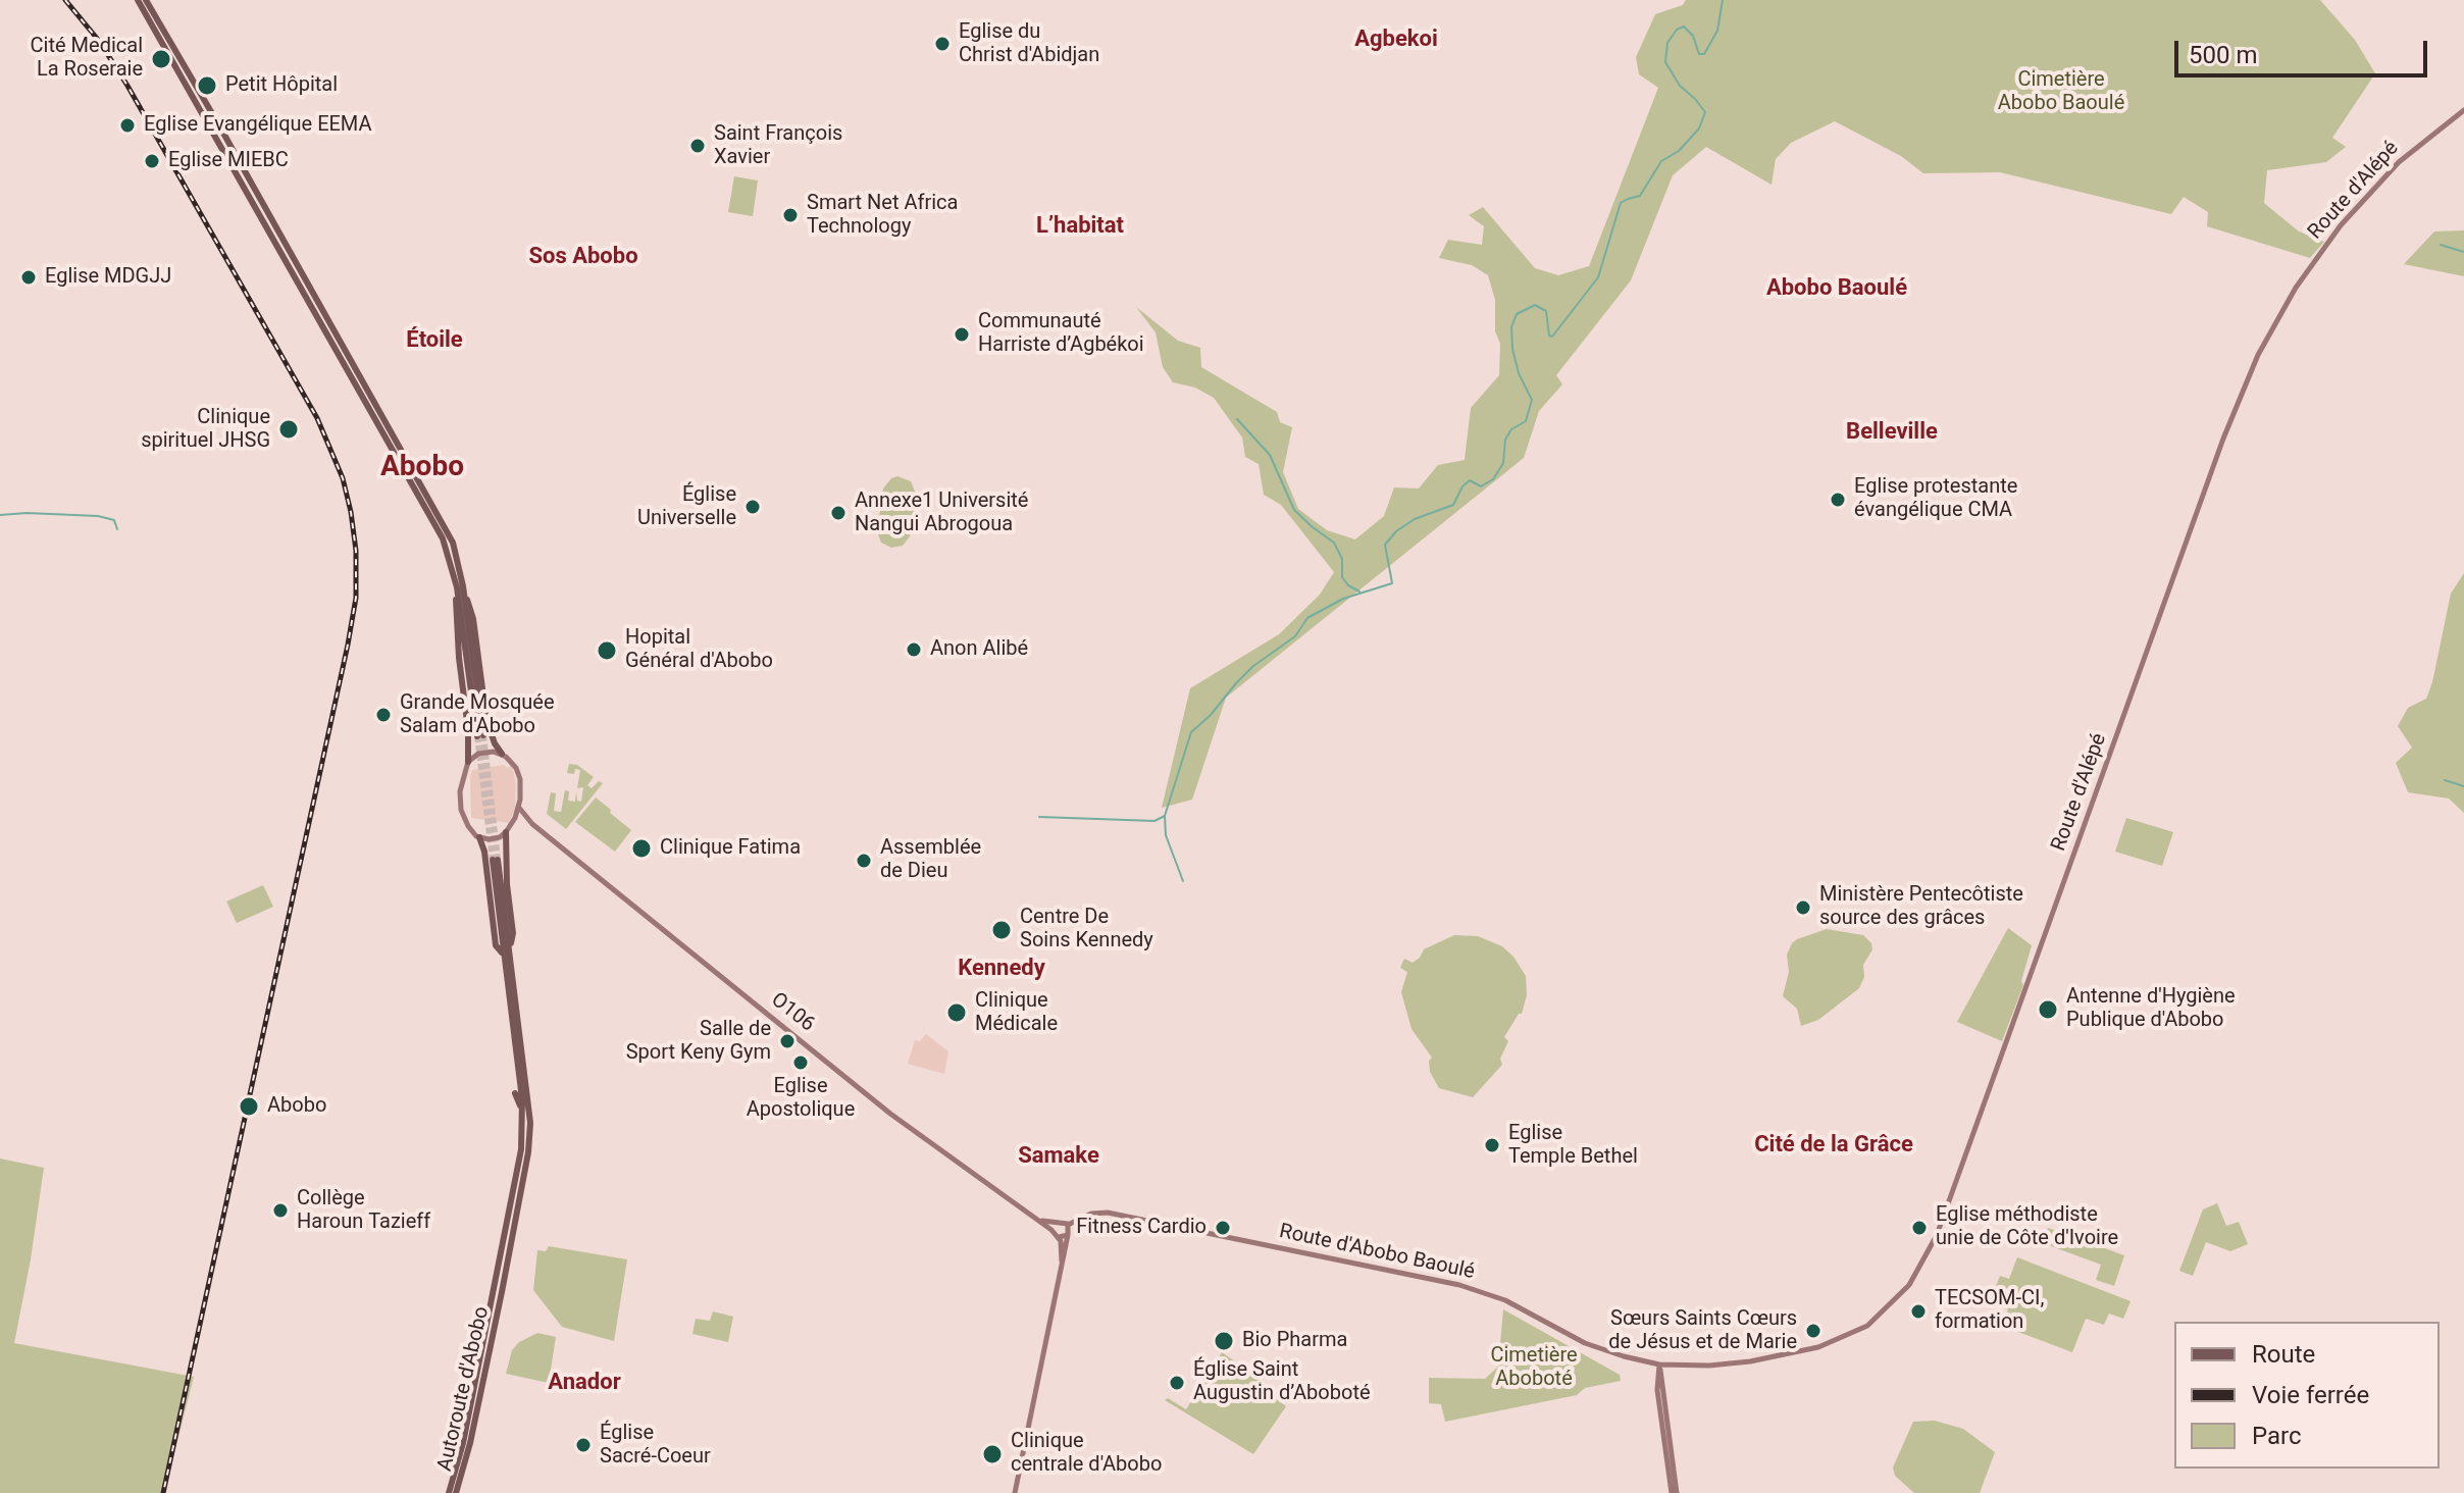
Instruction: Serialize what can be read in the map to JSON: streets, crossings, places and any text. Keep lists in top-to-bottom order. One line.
{"streets":{"main road":["Route d'Alépé","O106","Route d'Abobo Baoulé","Autoroute d'Abobo"]},"crossings":[["Route d'Alépé","Route d'Abobo Baoulé"],["O106","Route d'Abobo Baoulé"]],"districts":["Agbekoi","L’habitat","Sos Abobo","Abobo Baoulé","Étoile","Belleville","Abobo","Kennedy","Cité de la Grâce","Samake","Anador"],"parks":["Cimetière Abobo Baoulé","Cimetière Aboboté"],"places":["Eglise du Christ d'Abidjan","Cité Medical La Roseraie","Petit Hôpital","Eglise Evangélique EEMA","Saint François Xavier","Eglise MIEBC","Smart Net Africa Technology","Eglise MDGJJ","Communauté Harriste d’Agbékoi","Clinique spirituel JHSG","Eglise protestante évangélique CMA","Église Universelle","Annexe1 Université Nangui Abrogoua","Anon Alibé","Hopital Général d'Abobo","Grande Mosquée Salam d'Abobo","Clinique Fatima","Assemblée de Dieu","Ministère Pentecôtiste source des grâces","Centre De Soins Kennedy","Antenne d'Hygiène Publique d'Abobo","Clinique Médicale","Salle de Sport Keny Gym","Eglise Apostolique","Abobo","Eglise Temple Bethel","Collège Haroun Tazieff","Fitness Cardio","Eglise méthodiste unie de Côte d'Ivoire","TECSOM-CI, formation","Sœurs Saints Cœurs de Jésus et de Marie","Bio Pharma","Église Saint Augustin d’Aboboté","Église Sacré-Coeur","Clinique centrale d'Abobo"],"legend":["Route","Voie ferrée","Parc"],"scale_bar":"500 m"}
